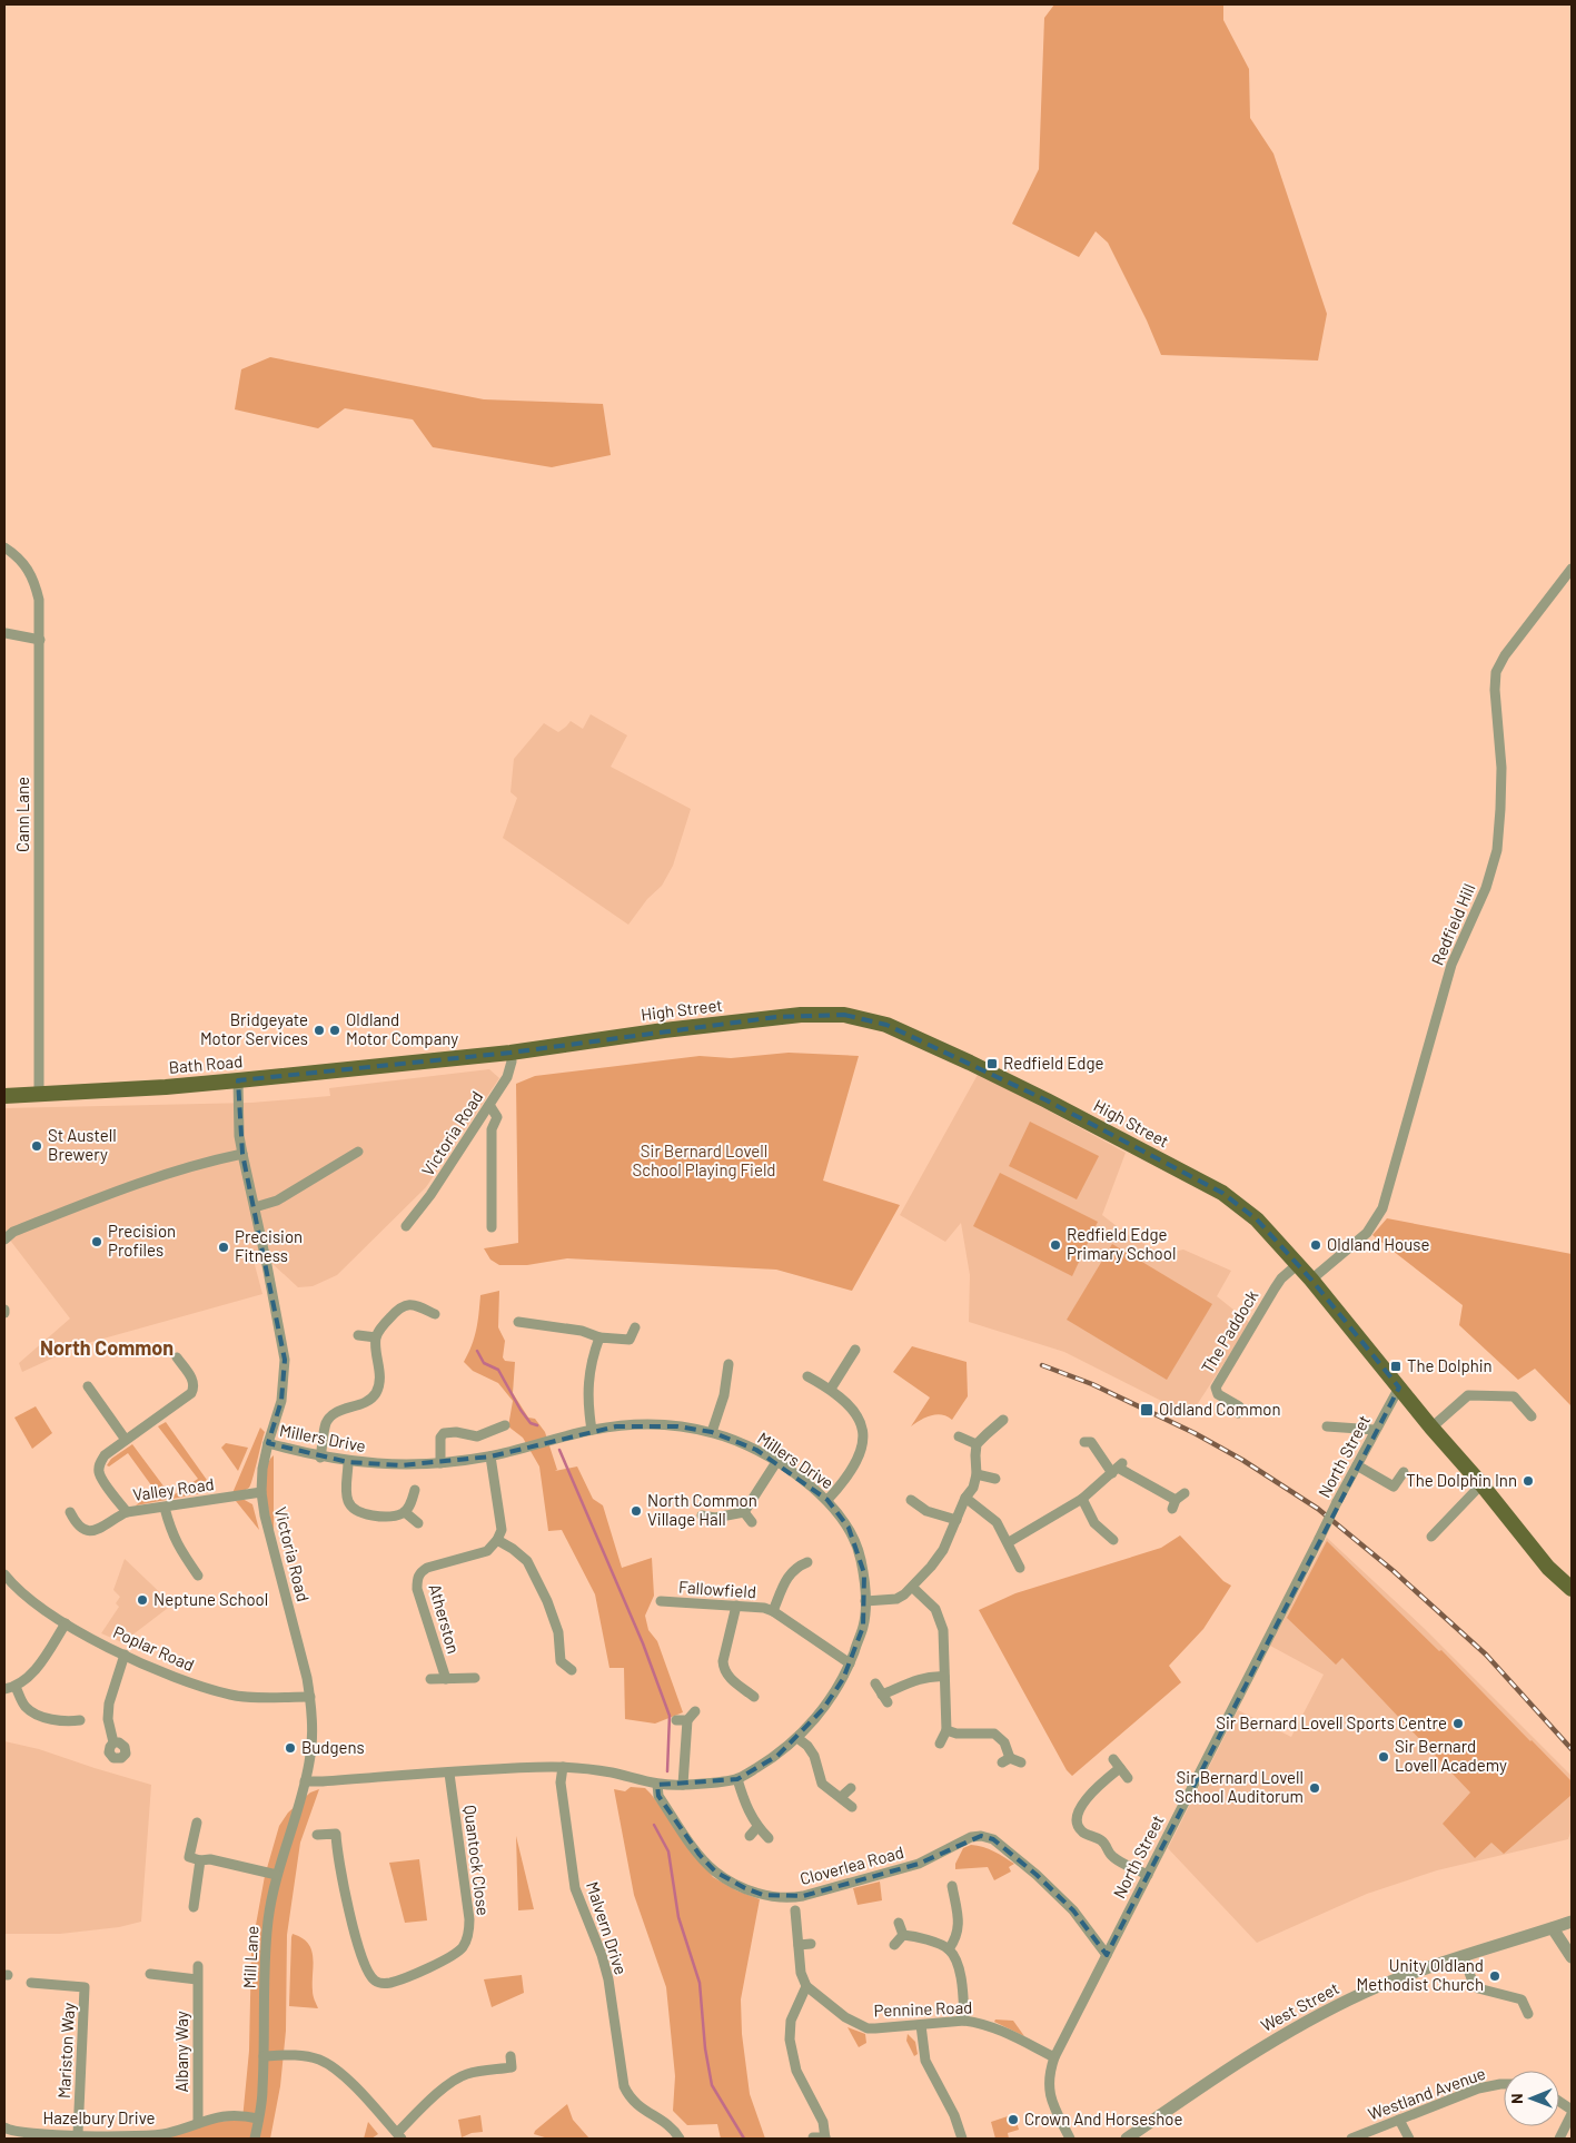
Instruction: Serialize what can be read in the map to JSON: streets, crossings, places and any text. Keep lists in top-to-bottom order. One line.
{"streets":{"main road":["High Street","Bath Road"],"street":["Cann Lane","Redfield Hill","Victoria Road","The Paddock","Millers Drive","North Street","Valley Road","Fallowfield","Atherston","Poplar Road","Quantock Close","Cloverlea Road","Malvern Drive","Mill Lane","West Street","Pennine Road","Mariston Way","Albany Way","Westland Avenue","Hazelbury Drive"]},"crossings":[["Cann Lane","Bath Road"],["Redfield Hill","High Street"],["High Street","Bath Road"],["High Street","Victoria Road"],["High Street","The Paddock"],["High Street","North Street"],["Bath Road","Victoria Road"],["Victoria Road","Millers Drive"],["Victoria Road","Valley Road"],["Victoria Road","Poplar Road"],["Victoria Road","Mill Lane"],["Millers Drive","Fallowfield"],["Millers Drive","Cloverlea Road"],["North Street","Cloverlea Road"],["North Street","Pennine Road"],["Mill Lane","Hazelbury Drive"],["Mariston Way","Hazelbury Drive"],["Albany Way","Hazelbury Drive"]],"districts":["North Common"],"parks":["Sir Bernard Lovell School Playing Field"],"places":{"other":["Bridgeyate Motor Services","Oldland Motor Company","St Austell Brewery","Precision Profiles","Redfield Edge Primary School","Oldland House","Precision Fitness","The Dolphin Inn","North Common Village Hall","Neptune School","Sir Bernard Lovell Sports Centre","Budgens","Sir Bernard Lovell Academy","Sir Bernard Lovell School Auditorum","Unity Oldland Methodist Church","Crown And Horseshoe"],"transit":["Redfield Edge","The Dolphin","Oldland Common"]},"north":"left"}
